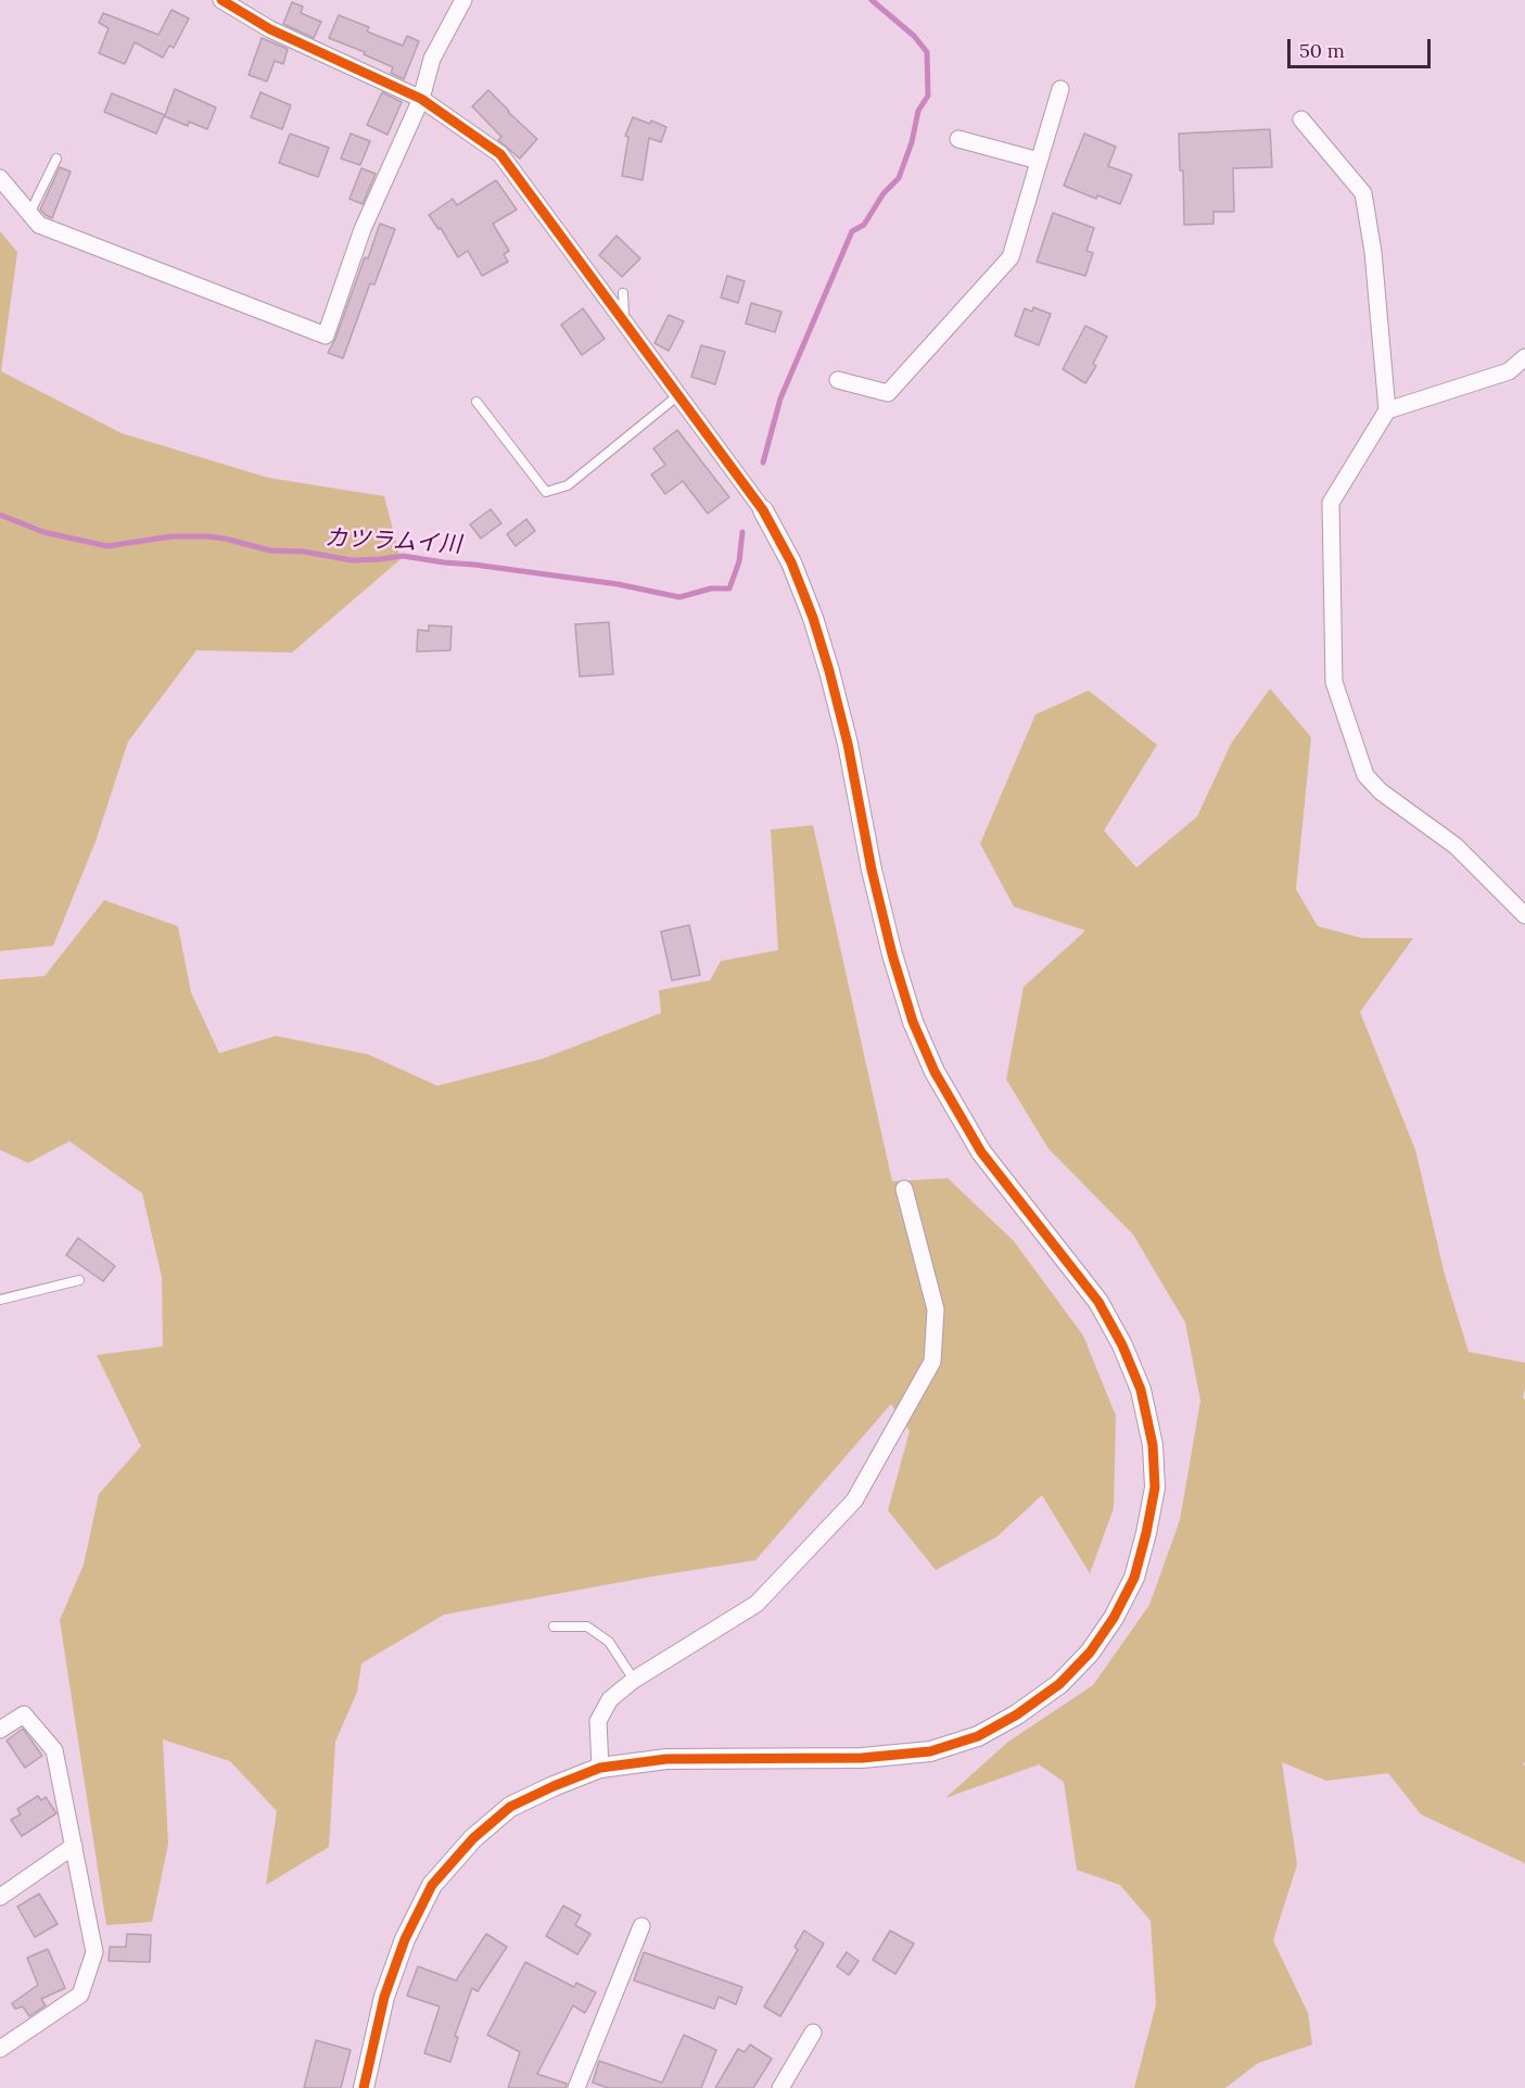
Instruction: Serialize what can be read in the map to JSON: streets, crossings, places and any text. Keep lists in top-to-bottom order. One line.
{"water":["カツラムイ川"],"scale_bar":"50 m"}
